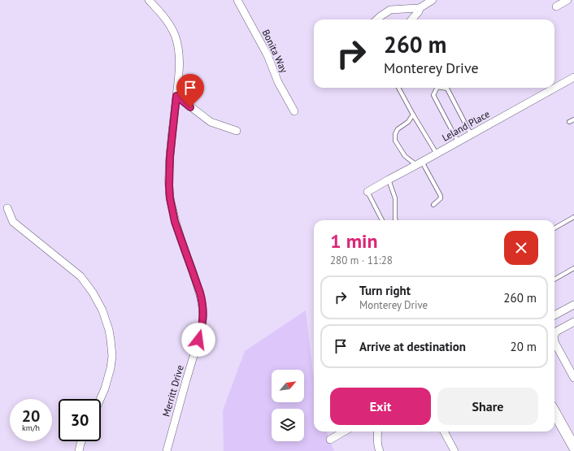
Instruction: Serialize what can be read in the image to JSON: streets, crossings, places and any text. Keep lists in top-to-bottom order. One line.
{"streets":{"street":["Bonita Way","Leland Place","Merritt Drive"]},"north":"top right","page":{"turn":["260 m","Monterey Drive"],"heading":["1 min","280 m · 11:28"],"list":[{"name":"Turn right","note":"Monterey Drive","value":"260 m"},{"name":"Arrive at destination","value":"20 m"}],"buttons":["Exit","Share"],"speed":"20 km/h","limit":"30"}}
